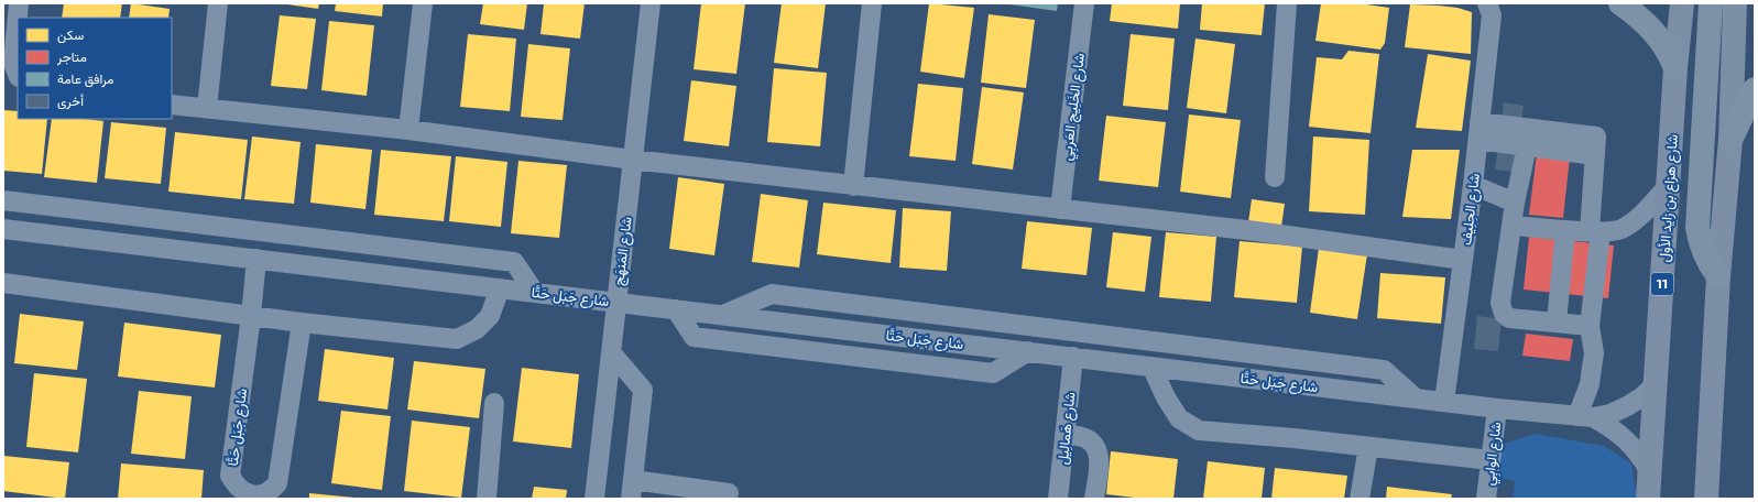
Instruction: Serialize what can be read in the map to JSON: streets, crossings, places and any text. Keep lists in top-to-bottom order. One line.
{"streets":{"main road":["شارع هزاع بن زايد الأول","11"],"street":["شارع الخَلِيج العَربِي","شارع الحِلِيف","شارع المَنهَج","شارع جَبَل حَتَّا","شارع هَمالِيل","شارع الوابِي"]},"crossings":[["شارع هزاع بن زايد الأول","شارع جَبَل حَتَّا"],["شارع الحِلِيف","شارع جَبَل حَتَّا"],["شارع المَنهَج","شارع جَبَل حَتَّا"],["شارع جَبَل حَتَّا","شارع هَمالِيل"],["شارع جَبَل حَتَّا","شارع الوابِي"]],"legend":["سكن","متاجر","مرافق عامة","أخرى"]}
